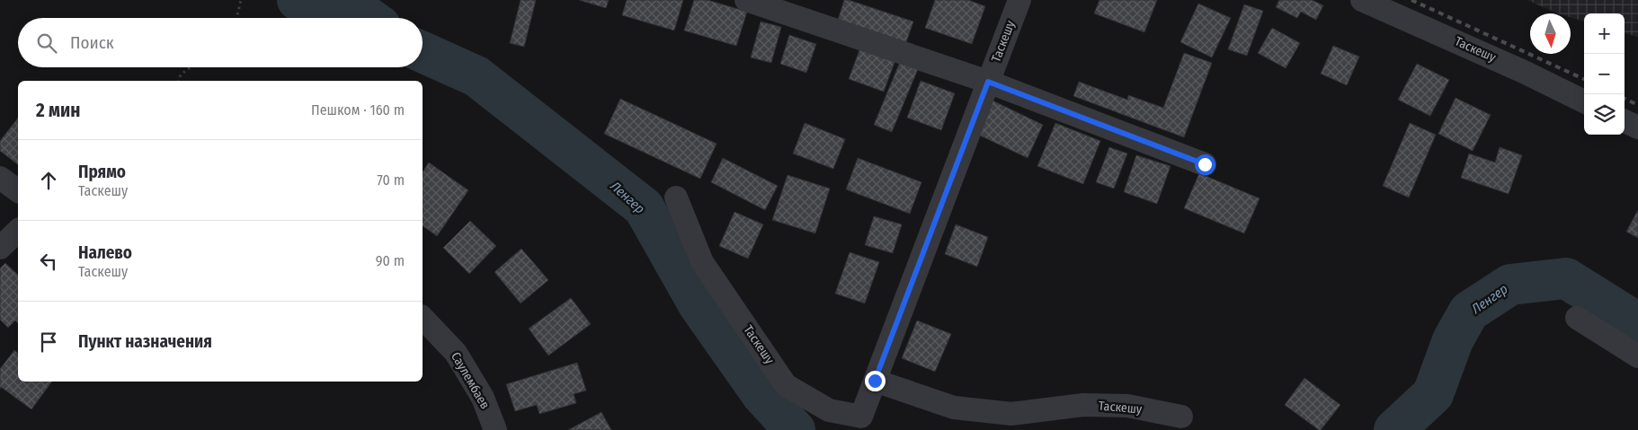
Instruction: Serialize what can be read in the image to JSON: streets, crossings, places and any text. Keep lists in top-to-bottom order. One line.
{"streets":{"street":["Таскешу","Саулембаев"]},"water":["Ленгер"],"north":"bottom","page":{"map_buttons":["+","−"],"search":"Поиск","heading":["2 мин","Пешком · 160 m"],"list":[["Прямо","Таскешу","70 m"],["Налево","Таскешу","90 m"],"Пункт назначения"]}}
